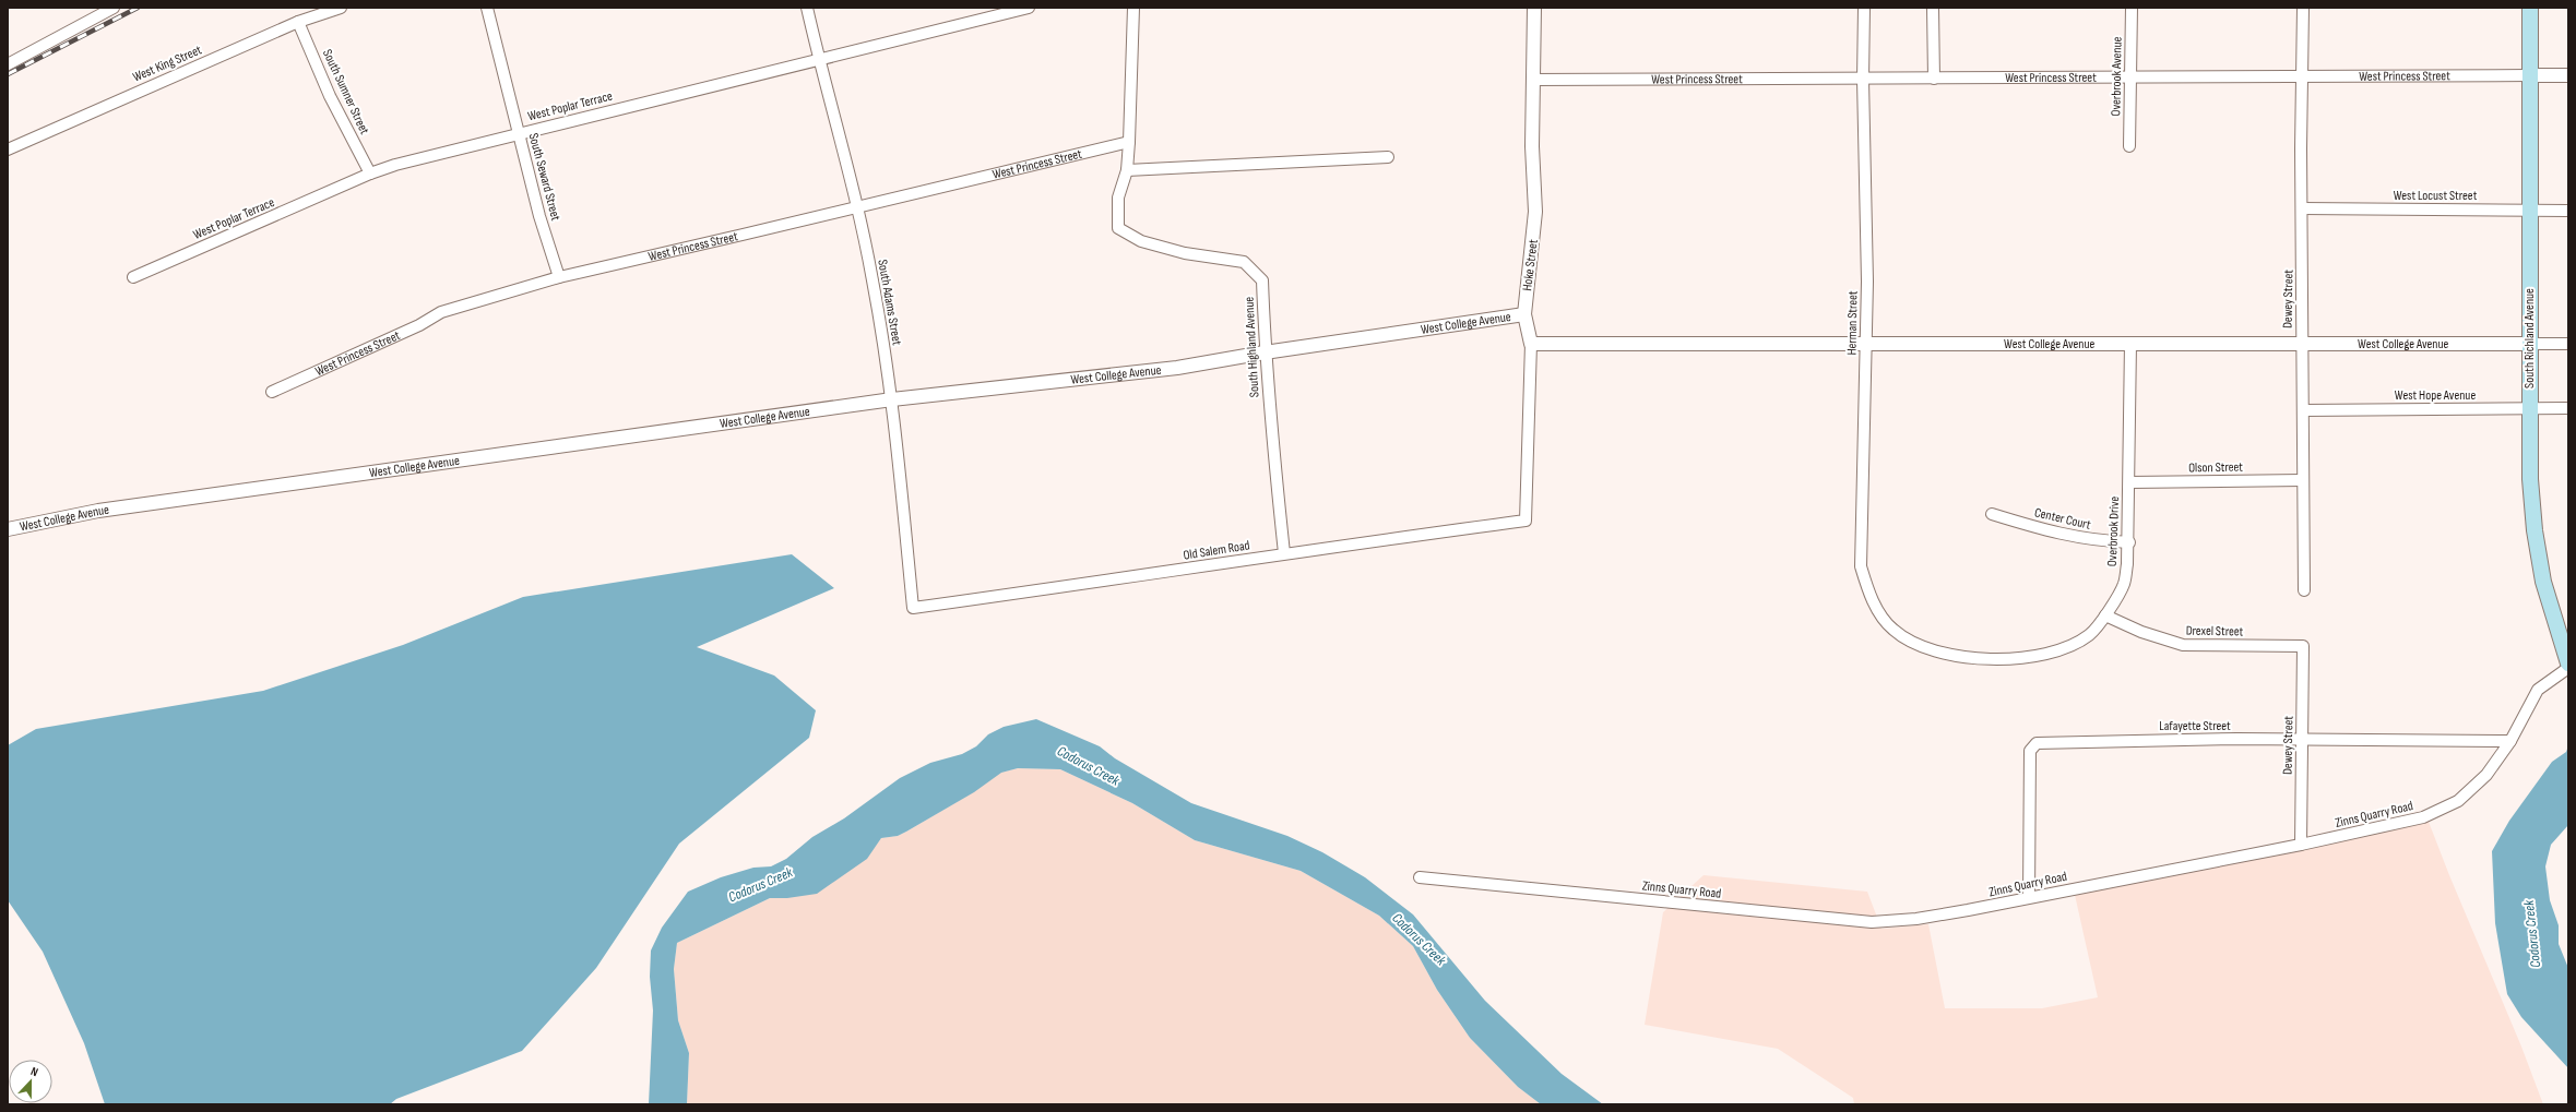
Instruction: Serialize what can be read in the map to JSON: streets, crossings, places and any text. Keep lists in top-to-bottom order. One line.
{"streets":{"main road":["South Richland Avenue"],"street":["West King Street","West Princess Street","Overbrook Avenue","South Sumner Street","West Poplar Terrace","South Seward Street","West Locust Street","Hoke Street","Dewey Street","South Adams Street","West College Avenue","Herman Street","South Highland Avenue","West Hope Avenue","Olson Street","Center Court","Overbrook Drive","Old Salem Road","Drexel Street","Lafayette Street","Zinns Quarry Road"]},"crossings":[["West King Street","South Sumner Street"],["West Princess Street","Overbrook Avenue"],["West Princess Street","South Seward Street"],["West Princess Street","Hoke Street"],["West Princess Street","Dewey Street"],["West Princess Street","South Adams Street"],["West Princess Street","Herman Street"],["West Princess Street","South Richland Avenue"],["West Princess Street","South Highland Avenue"],["South Sumner Street","West Poplar Terrace"],["West Poplar Terrace","South Seward Street"],["West Poplar Terrace","South Adams Street"],["West Locust Street","Dewey Street"],["West Locust Street","South Richland Avenue"],["Hoke Street","West College Avenue"],["Hoke Street","Old Salem Road"],["Dewey Street","West College Avenue"],["Dewey Street","West Hope Avenue"],["Dewey Street","Olson Street"],["Dewey Street","Drexel Street"],["Dewey Street","Lafayette Street"],["Dewey Street","Zinns Quarry Road"],["South Adams Street","West College Avenue"],["South Adams Street","Old Salem Road"],["West College Avenue","Herman Street"],["West College Avenue","South Richland Avenue"],["West College Avenue","South Highland Avenue"],["West College Avenue","Overbrook Drive"],["Herman Street","Overbrook Drive"],["South Richland Avenue","West Hope Avenue"],["South Highland Avenue","Old Salem Road"],["Olson Street","Overbrook Drive"],["Center Court","Overbrook Drive"],["Overbrook Drive","Drexel Street"],["Lafayette Street","Zinns Quarry Road"]],"water":["Codorus Creek"],"north":"top"}
